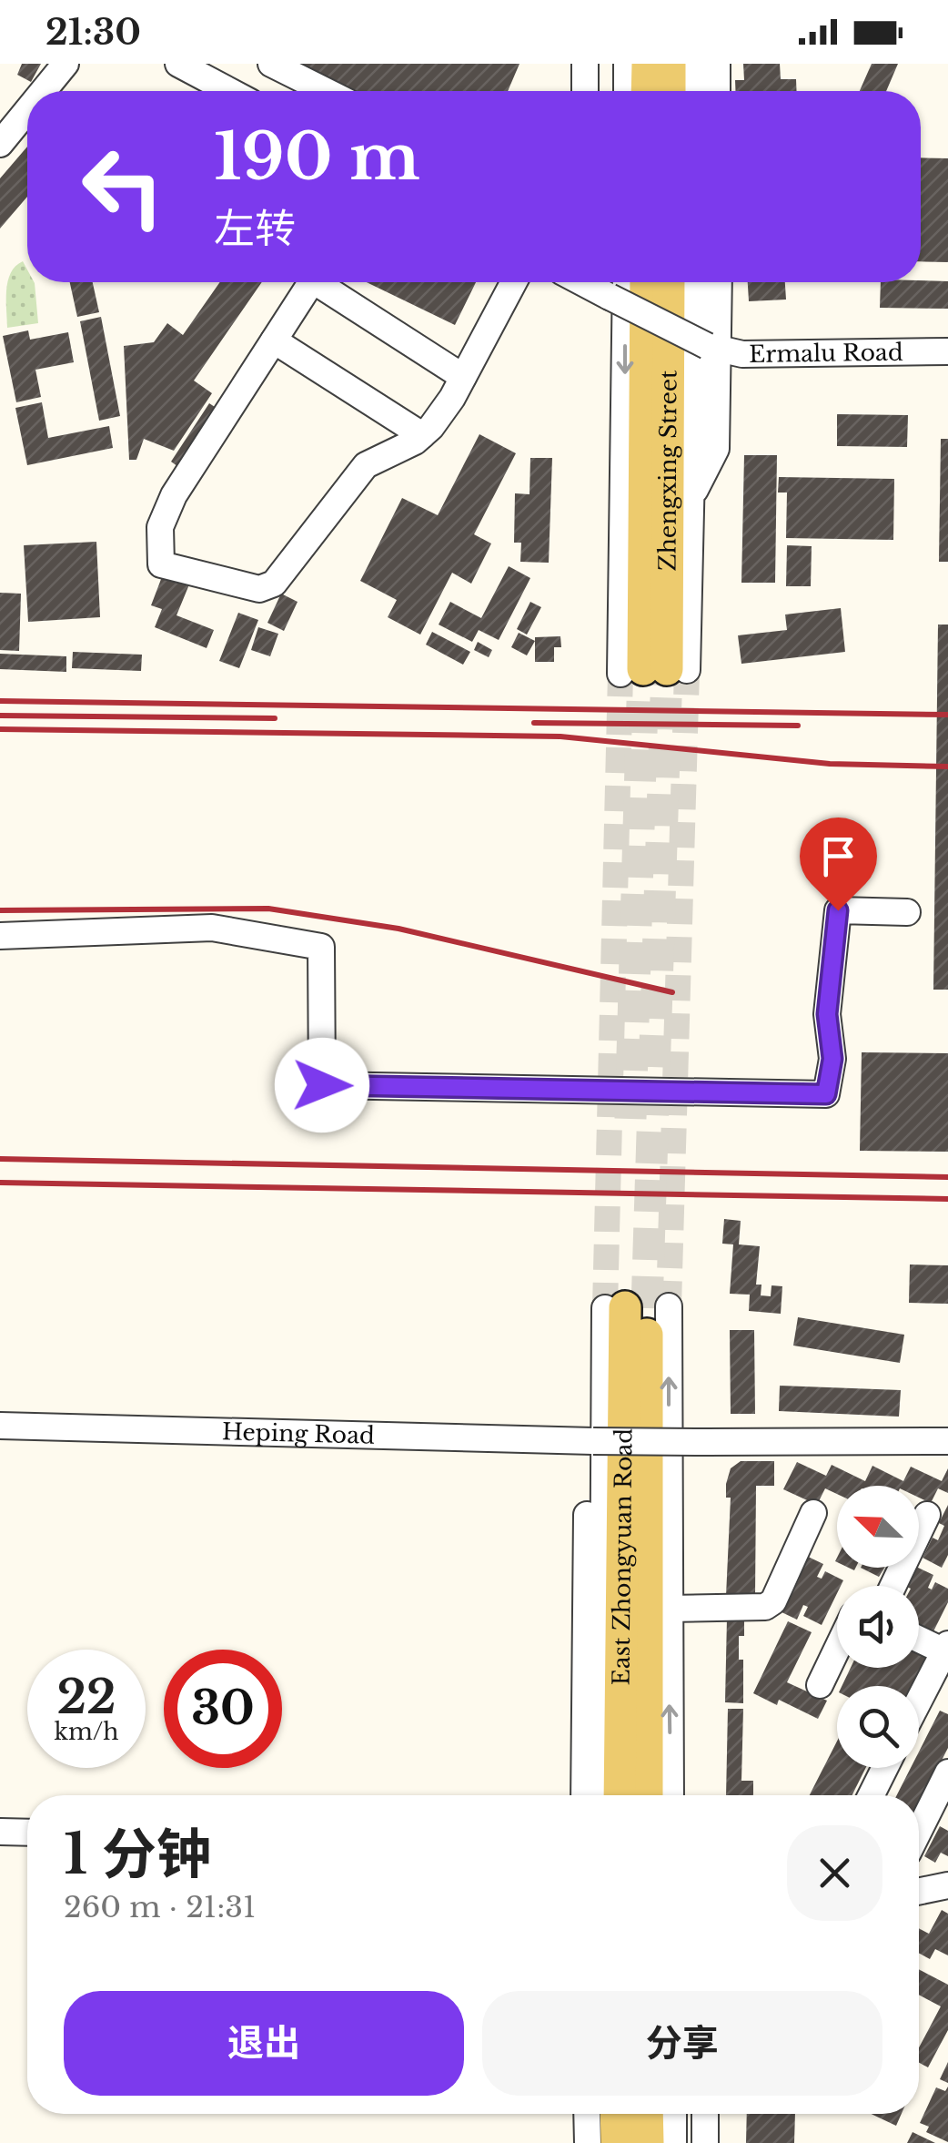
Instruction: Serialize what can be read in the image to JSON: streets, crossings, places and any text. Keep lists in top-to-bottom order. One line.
{"streets":{"main road":["Zhengxing Street","East Zhongyuan Road"],"street":["Ermalu Road","Heping Road"]},"north":"top left","page":{"status":"21:30","turn":["190 m","左转"],"speed":"22 km/h","limit":"30","heading":["1 分钟","260 m · 21:31"],"buttons":["退出","分享"]}}
